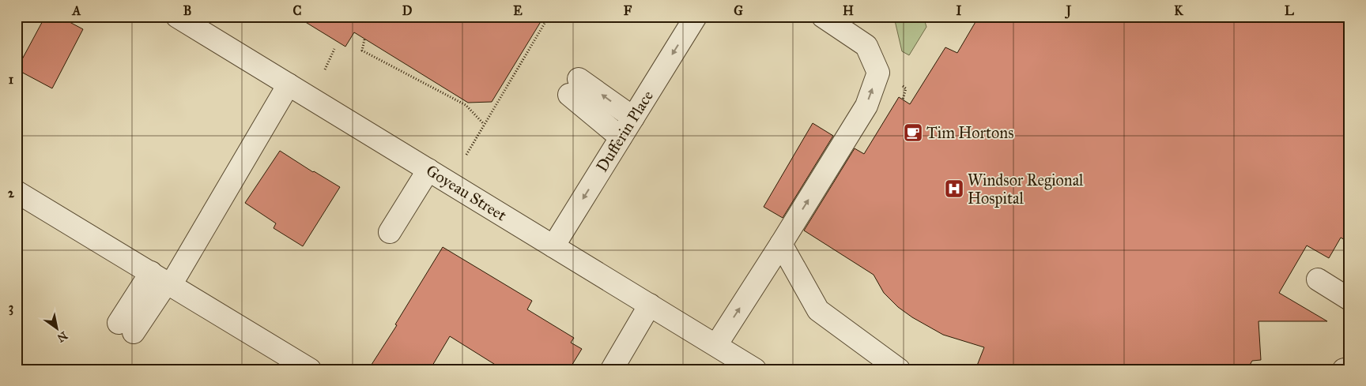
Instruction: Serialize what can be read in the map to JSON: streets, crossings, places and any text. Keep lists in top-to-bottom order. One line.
{"streets":{"street":["Dufferin Place","Goyeau Street"]},"crossings":[["Dufferin Place","Goyeau Street"]],"places":{"cafe":["Tim Hortons"],"hospital":["Windsor Regional Hospital"]},"north":"bottom right","grid":{"columns":["A","B","C","D","E","F","G","H","I","J","K","L"],"rows":["1","2","3"]}}
